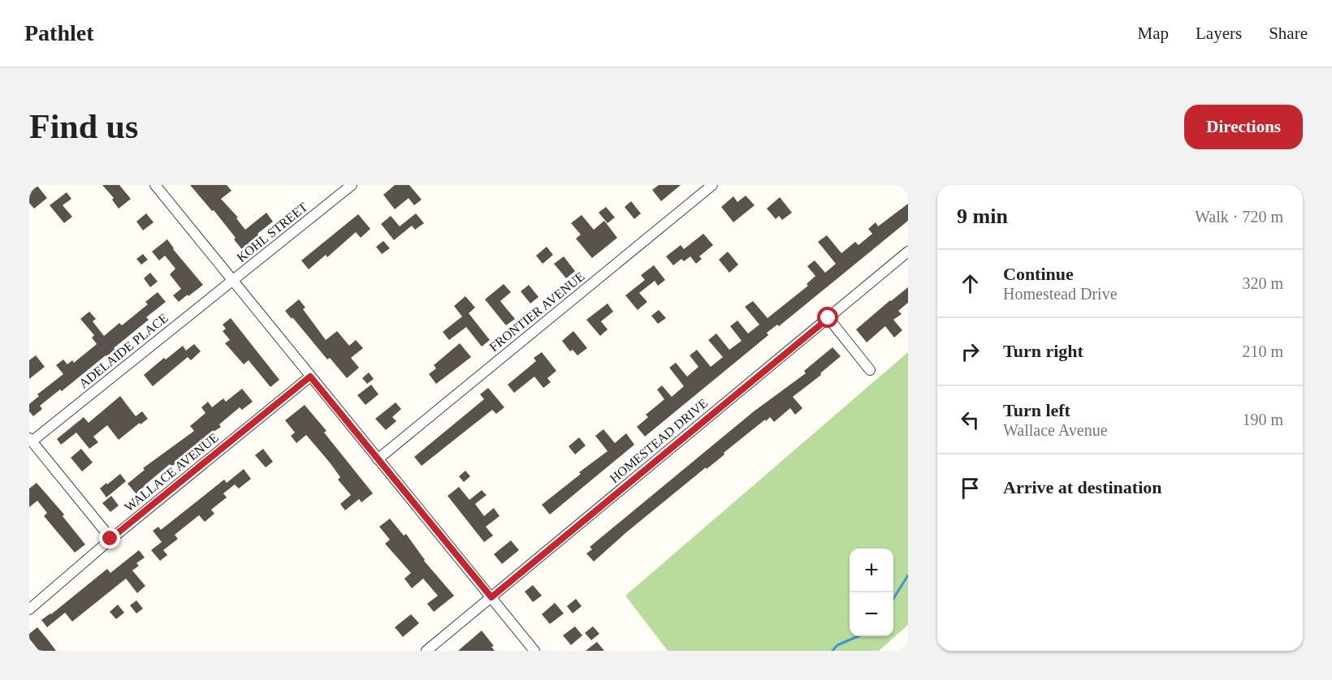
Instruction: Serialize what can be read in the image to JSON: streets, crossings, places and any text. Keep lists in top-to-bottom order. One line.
{"streets":{"street":["KOHL STREET","FRONTIER AVENUE","ADELAIDE PLACE","HOMESTEAD DRIVE","WALLACE AVENUE"]},"crossings":[["KOHL STREET","ADELAIDE PLACE"]],"page":{"header":"Pathlet","nav":["Map","Layers","Share"],"buttons":"Directions","title":"Find us","heading":["9 min","Walk · 720 m"],"list":[["Continue","Homestead Drive","320 m"],["Turn right","210 m"],["Turn left","Wallace Avenue","190 m"],"Arrive at destination"],"map_buttons":["+","−"]}}
